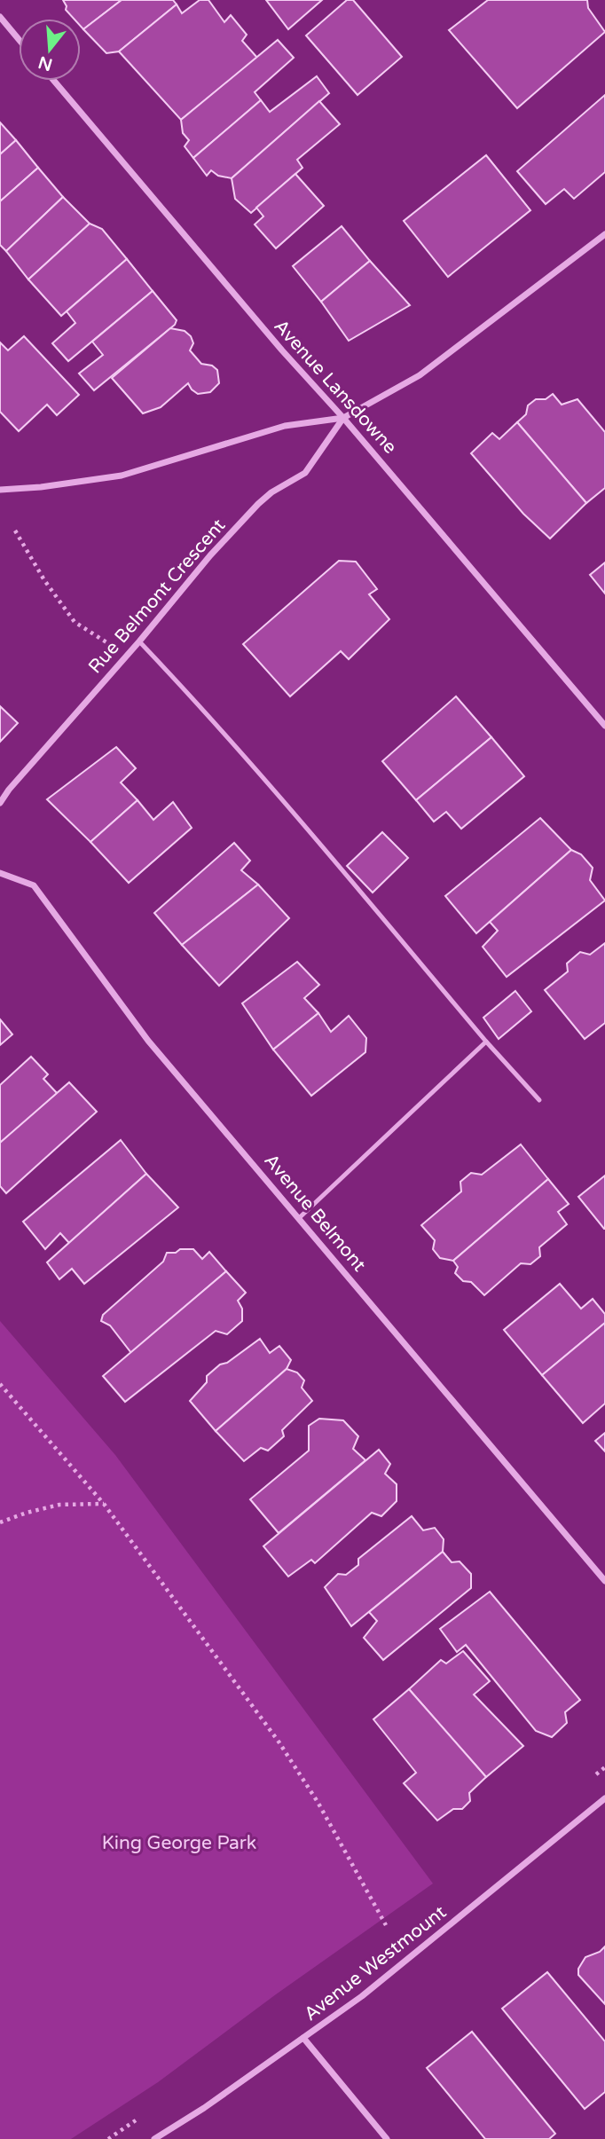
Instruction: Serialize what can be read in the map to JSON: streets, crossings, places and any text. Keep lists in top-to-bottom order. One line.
{"streets":{"street":["Avenue Lansdowne","Rue Belmont Crescent","Avenue Belmont","Avenue Westmount"]},"crossings":[["Avenue Lansdowne","Rue Belmont Crescent"]],"parks":["King George Park"],"north":"bottom"}
